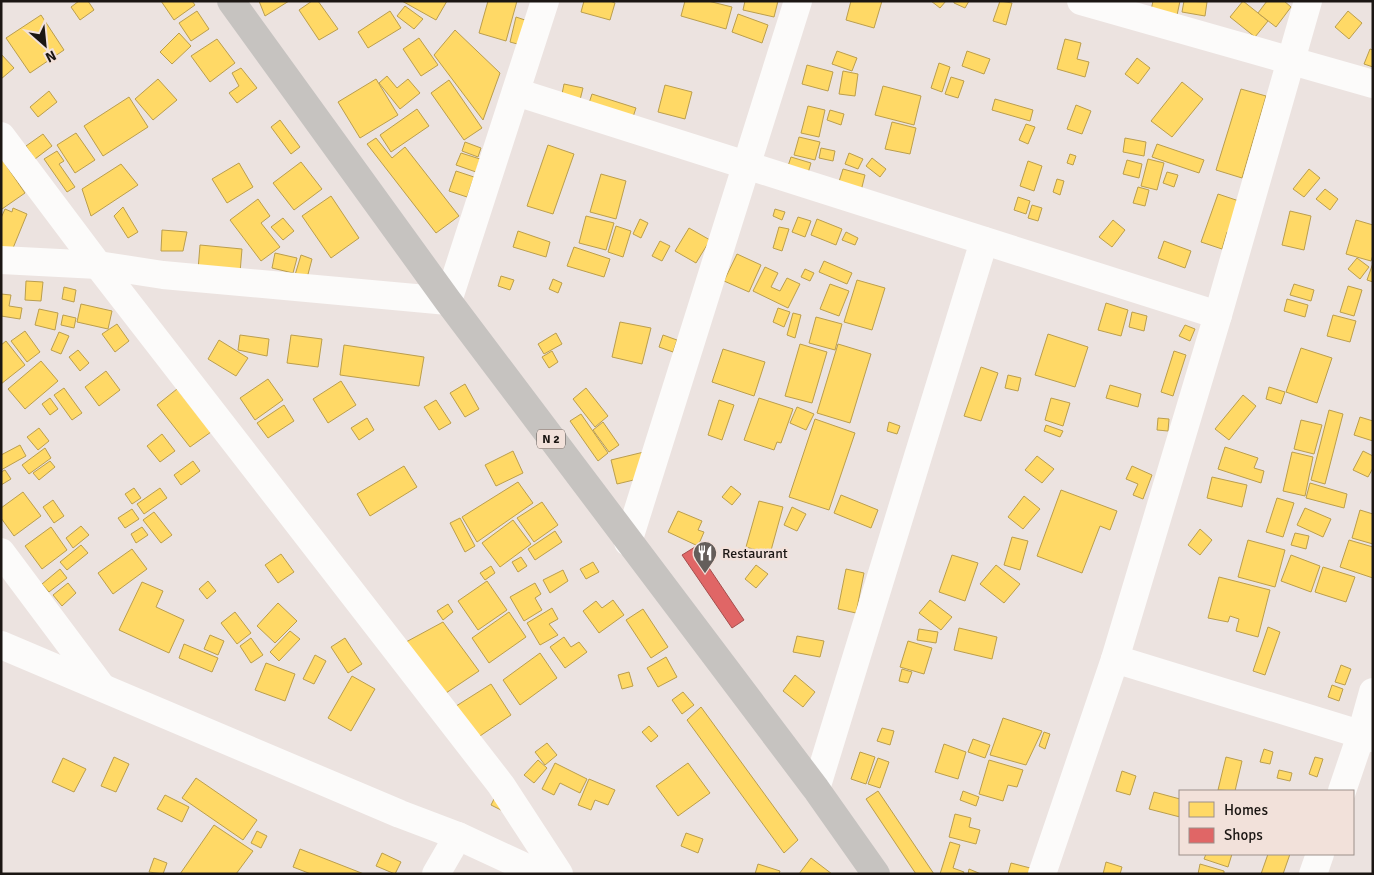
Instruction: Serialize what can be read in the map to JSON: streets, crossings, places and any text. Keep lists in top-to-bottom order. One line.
{"streets":{"main road":["N 2"]},"places":{"restaurant":["Restaurant"]},"legend":["Homes","Shops"],"north":"bottom right"}
